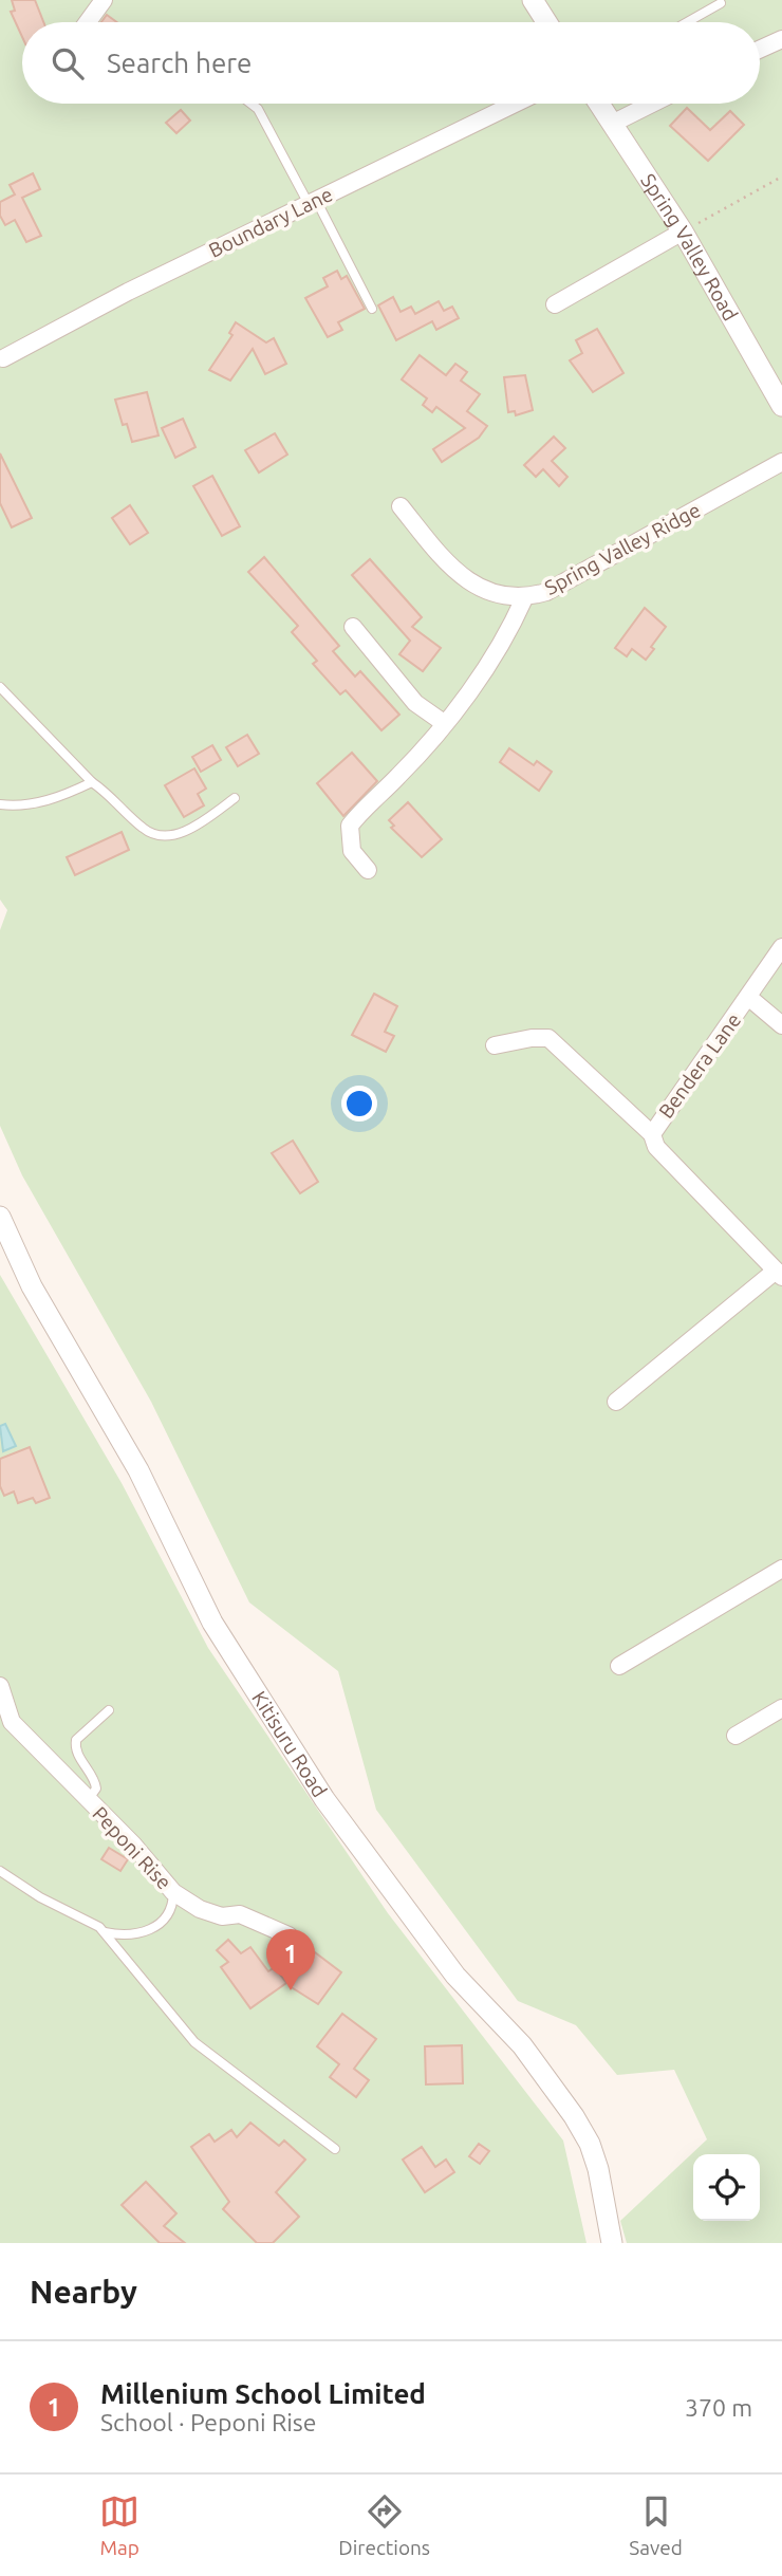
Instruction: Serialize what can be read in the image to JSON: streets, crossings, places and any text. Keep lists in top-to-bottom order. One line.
{"streets":{"street":["Boundary Lane","Spring Valley Road","Spring Valley Ridge","Bendera Lane","Kitisuru Road","Peponi Rise"]},"page":{"search":"Search here","pins":"1","heading":"Nearby","list":[{"mark":"1","name":"Millenium School Limited","note":"School · Peponi Rise","value":"370 m"}],"nav":["Map","Directions","Saved"]}}
